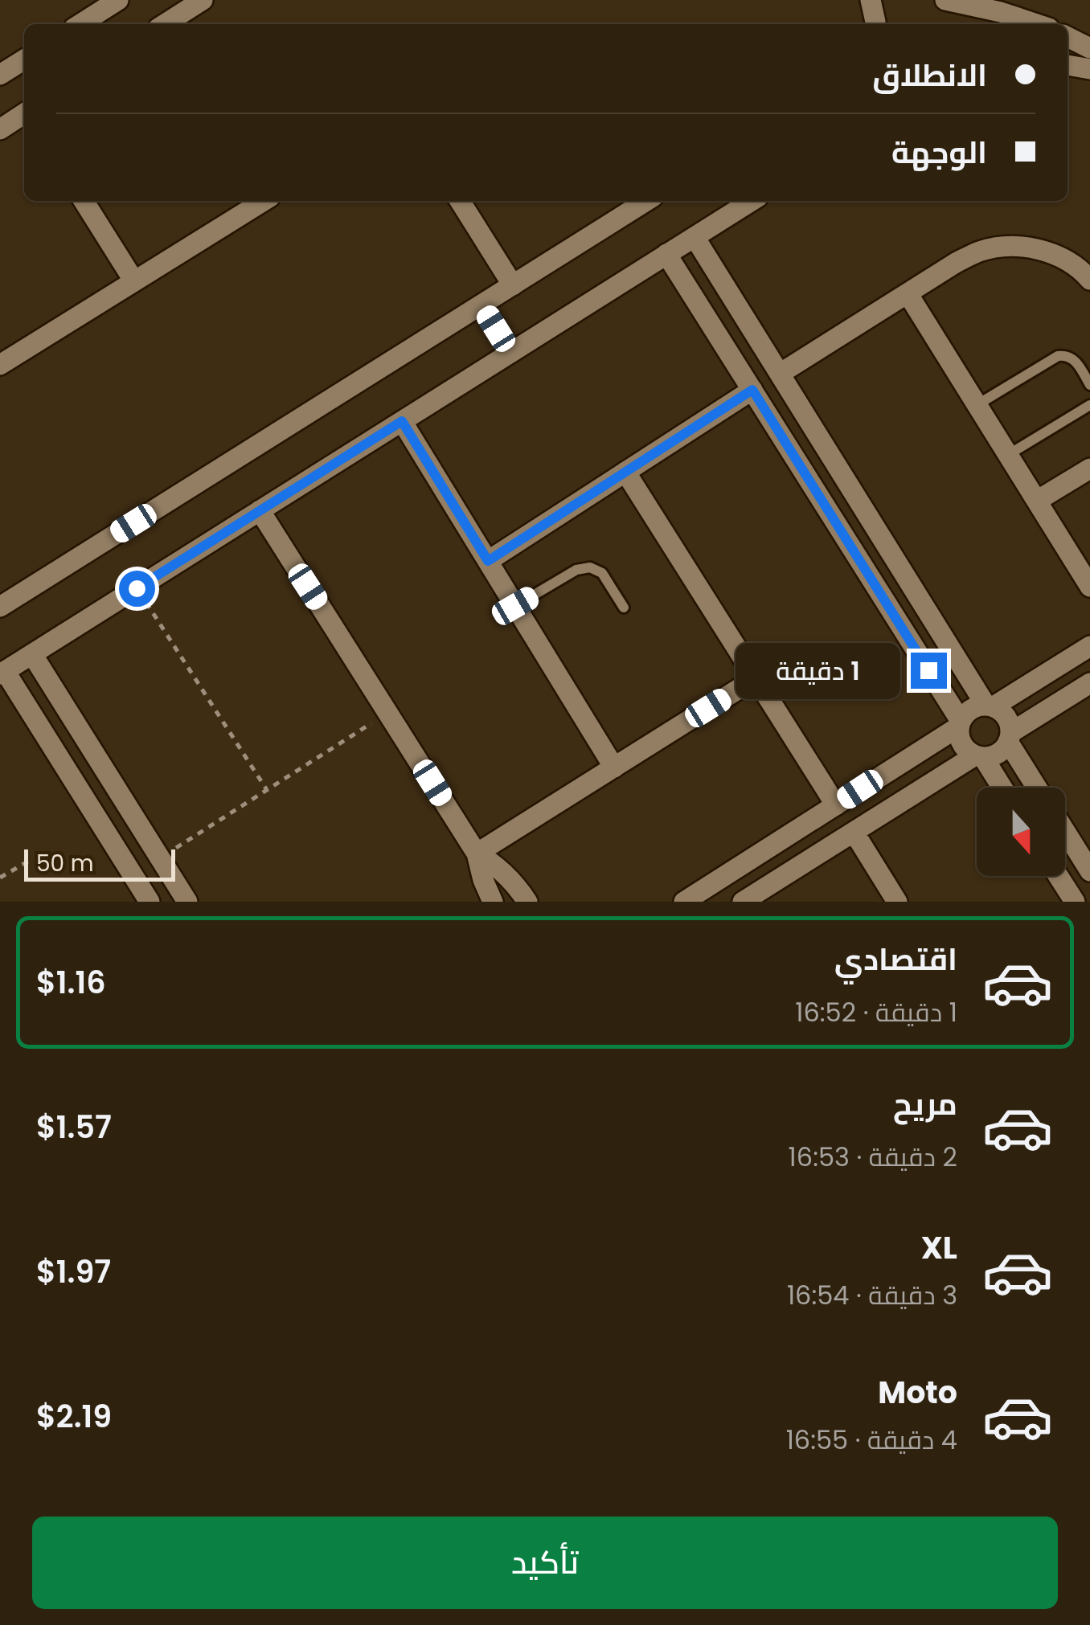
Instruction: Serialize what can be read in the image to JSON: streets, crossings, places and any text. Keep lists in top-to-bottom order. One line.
{"scale_bar":"50 m","north":"bottom","page":{"banner":["الانطلاق","الوجهة"],"bubble":"1 دقيقة","scale":"50 m","list":[{"name":"اقتصادي","note":"1 دقيقة · 16:52","value":"$1.16"},{"name":"مريح","note":"2 دقيقة · 16:53","value":"$1.57"},{"name":"XL","note":"3 دقيقة · 16:54","value":"$1.97"},{"name":"Moto","note":"4 دقيقة · 16:55","value":"$2.19"}],"buttons":"تأكيد"}}
